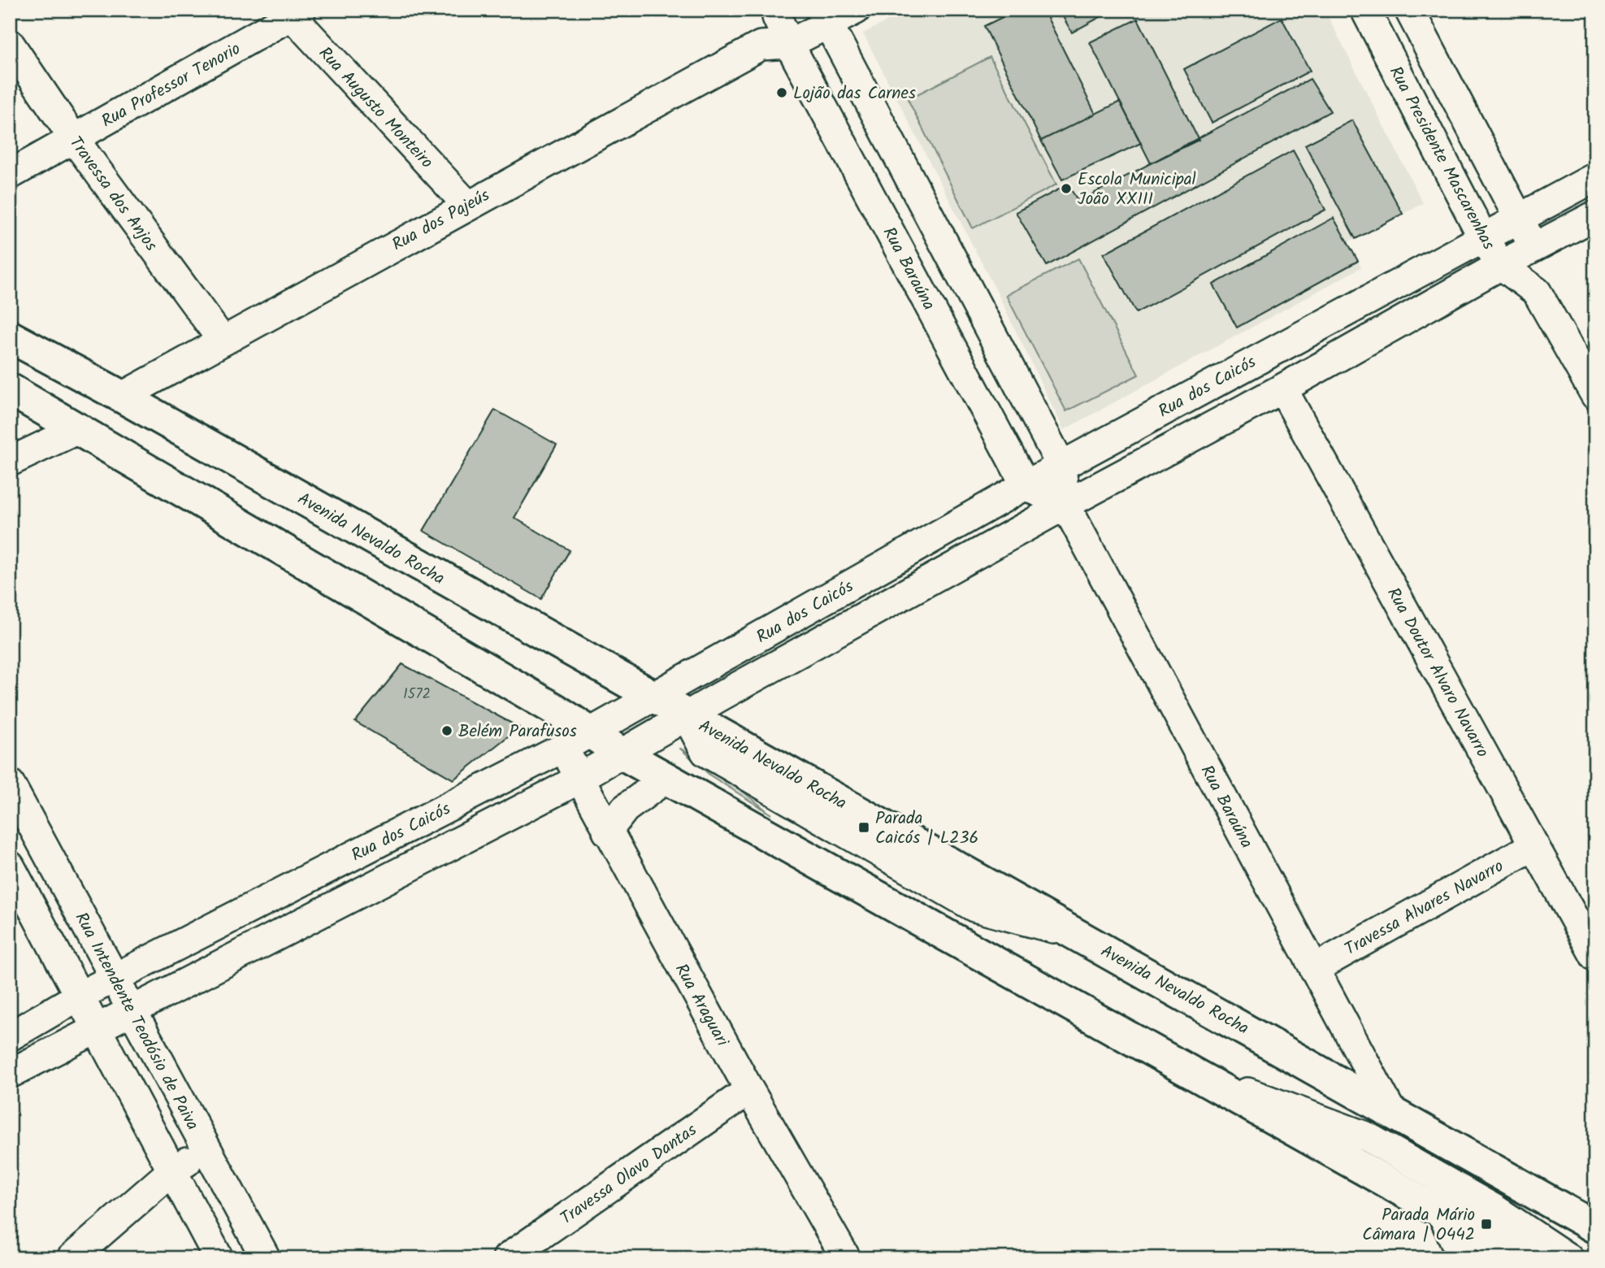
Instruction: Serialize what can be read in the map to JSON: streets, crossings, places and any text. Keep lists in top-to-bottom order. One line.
{"streets":{"highway":["Avenida Nevaldo Rocha"],"street":["Rua Professor Tenorio","Rua Augusto Monteiro","Rua Presidente Mascarenhas","Travessa dos Anjos","Rua dos Pajeús","Rua Baraúna","Rua dos Caicós","Rua Doutor Alvaro Navarro","Travessa Alvares Navarro","Rua Araguari","Rua Intendente Teodósio de Paiva","Travessa Olavo Dantas"]},"crossings":[["Rua Professor Tenorio","Rua Augusto Monteiro"],["Rua Professor Tenorio","Travessa dos Anjos"],["Rua Augusto Monteiro","Rua dos Pajeús"],["Rua Presidente Mascarenhas","Rua dos Caicós"],["Travessa dos Anjos","Rua dos Pajeús"],["Rua dos Pajeús","Rua Baraúna"],["Rua dos Pajeús","Avenida Nevaldo Rocha"],["Rua Baraúna","Rua dos Caicós"],["Rua Baraúna","Avenida Nevaldo Rocha"],["Rua Baraúna","Travessa Alvares Navarro"],["Rua dos Caicós","Avenida Nevaldo Rocha"],["Rua dos Caicós","Rua Doutor Alvaro Navarro"],["Rua dos Caicós","Rua Araguari"],["Rua dos Caicós","Rua Intendente Teodósio de Paiva"],["Rua Doutor Alvaro Navarro","Travessa Alvares Navarro"],["Rua Araguari","Travessa Olavo Dantas"]],"places":{"other":["Lojão das Carnes","Escola Municipal João XXIII","Belém Parafusos"],"transit":["Parada Caicós | L236","Parada Mário Câmara | O442"]},"house_numbers":["1572"]}
